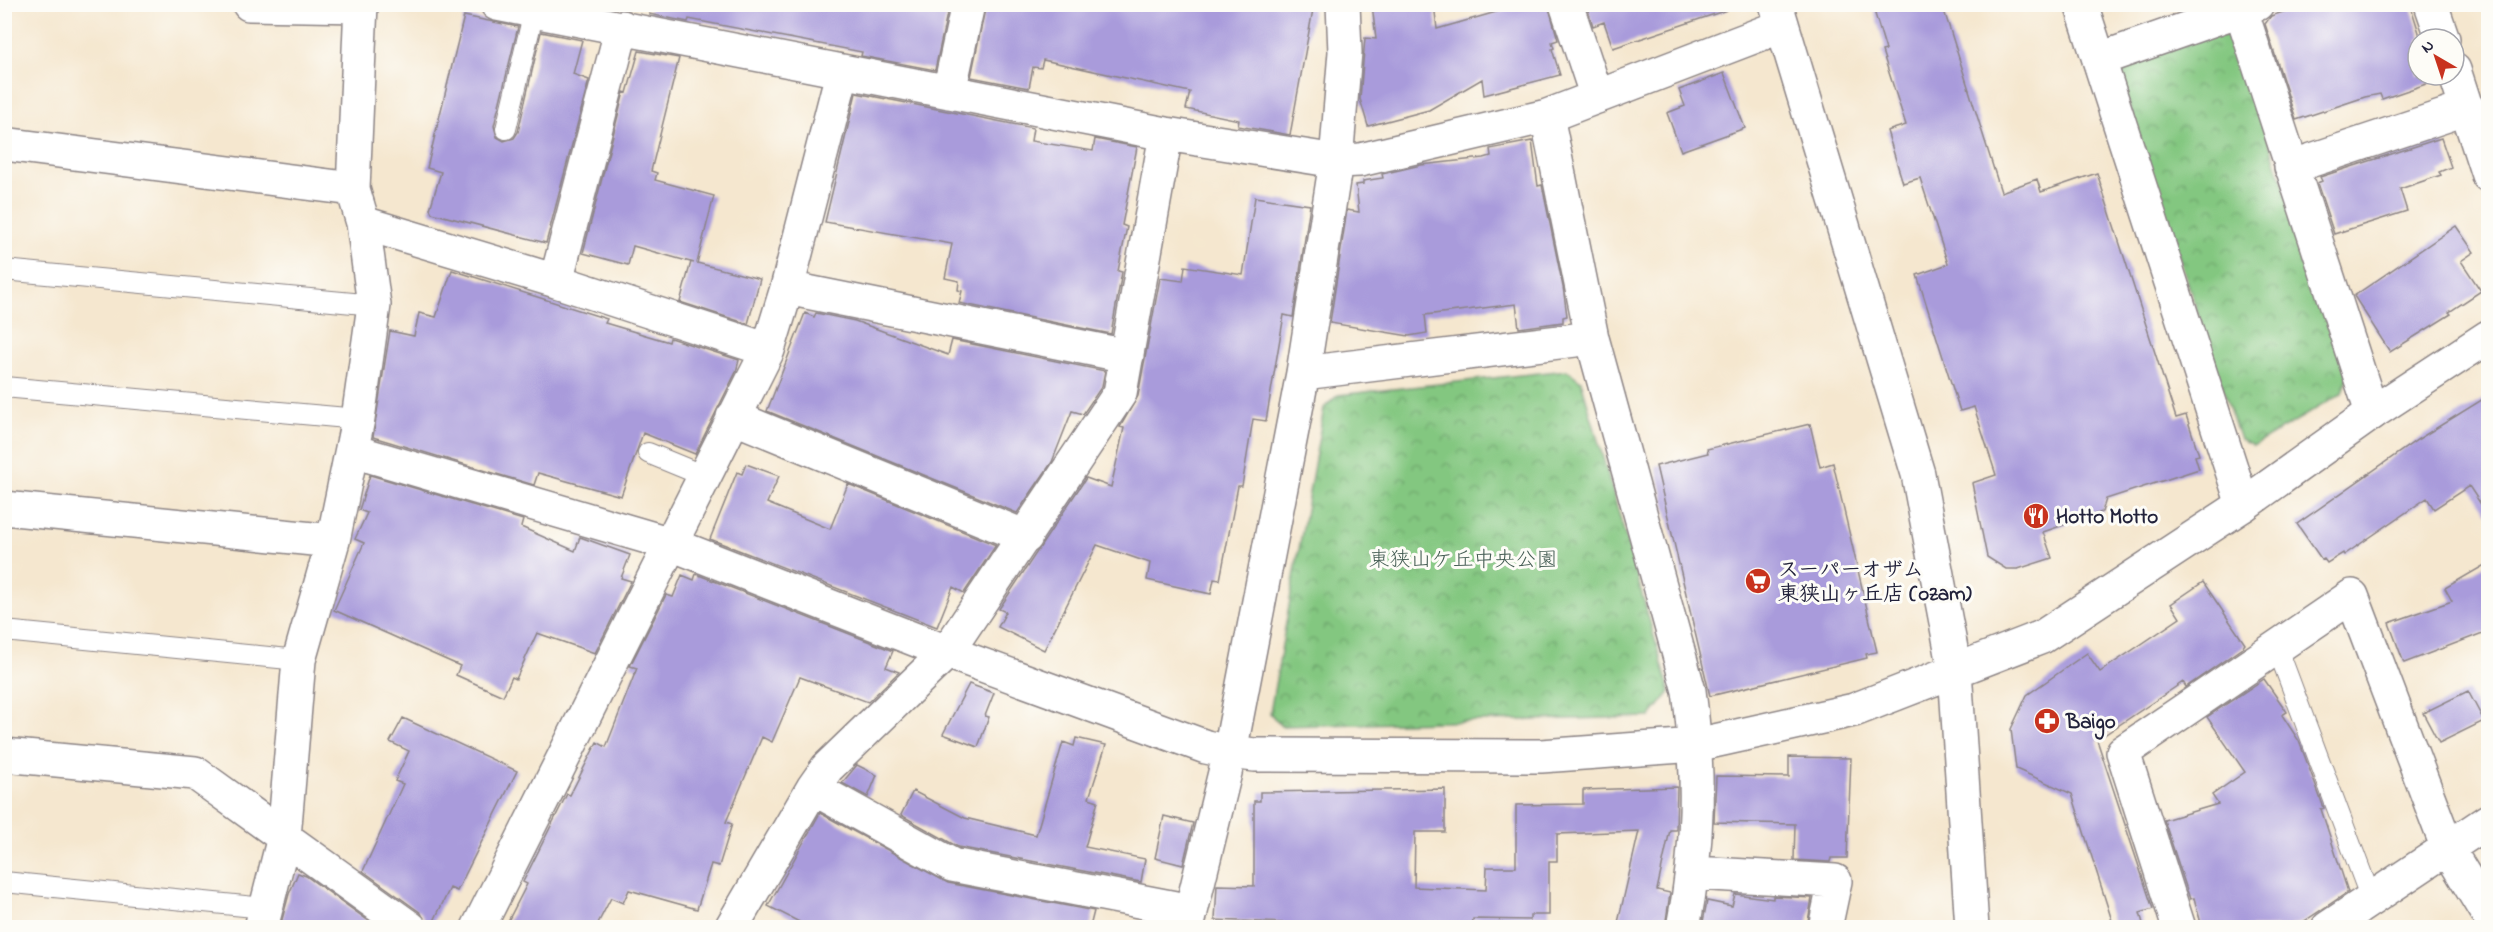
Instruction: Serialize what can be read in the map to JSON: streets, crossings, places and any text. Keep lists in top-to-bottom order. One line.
{"parks":["東狭山ケ丘中央公園"],"places":{"restaurant":["Hotto Motto"],"supermarket":["スーパーオザム 東狭山ヶ丘店 (ozam)"],"pharmacy":["Baigo"]},"north":"top left"}
